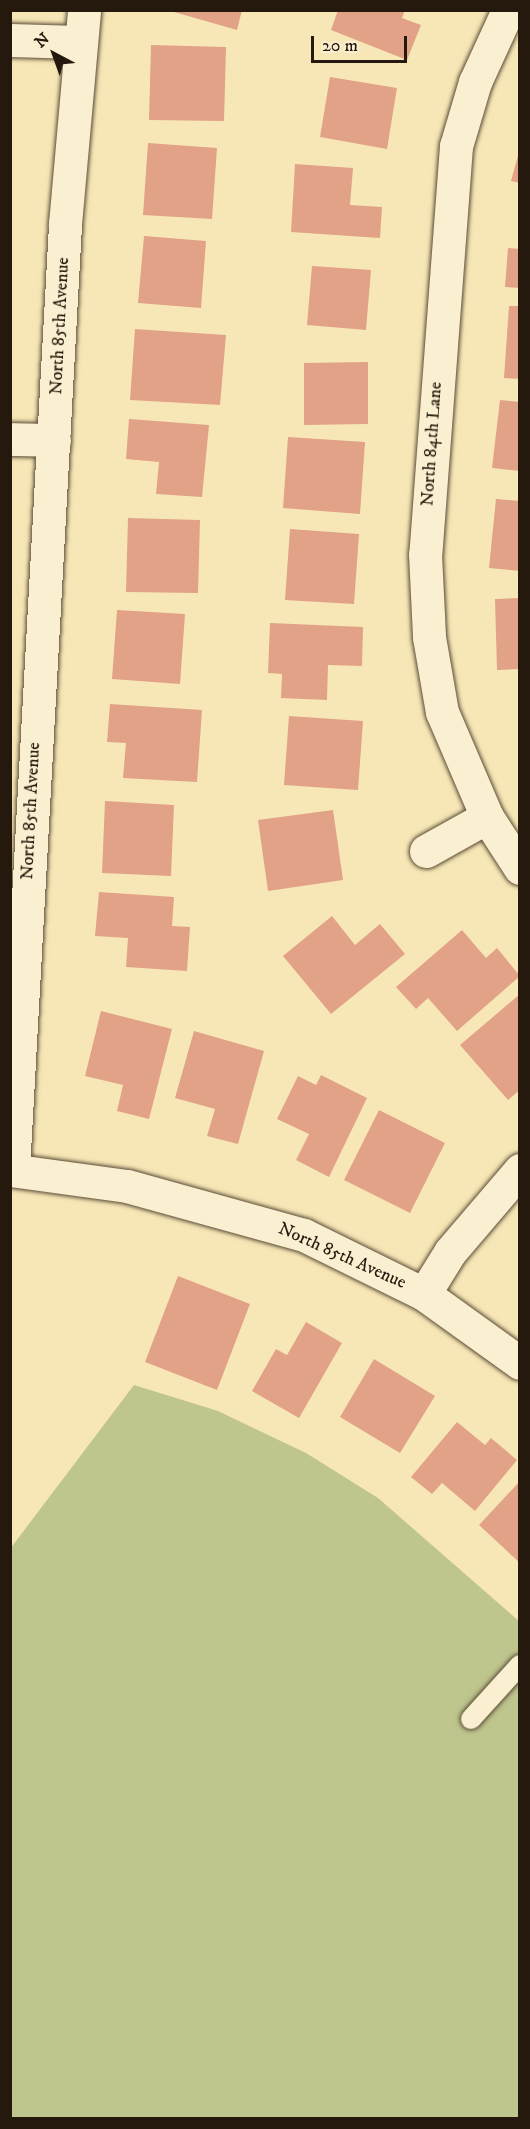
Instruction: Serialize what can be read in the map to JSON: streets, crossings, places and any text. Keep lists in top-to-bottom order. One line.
{"streets":{"street":["North 85th Avenue","North 84th Lane"]},"scale_bar":"20 m","north":"top left"}
